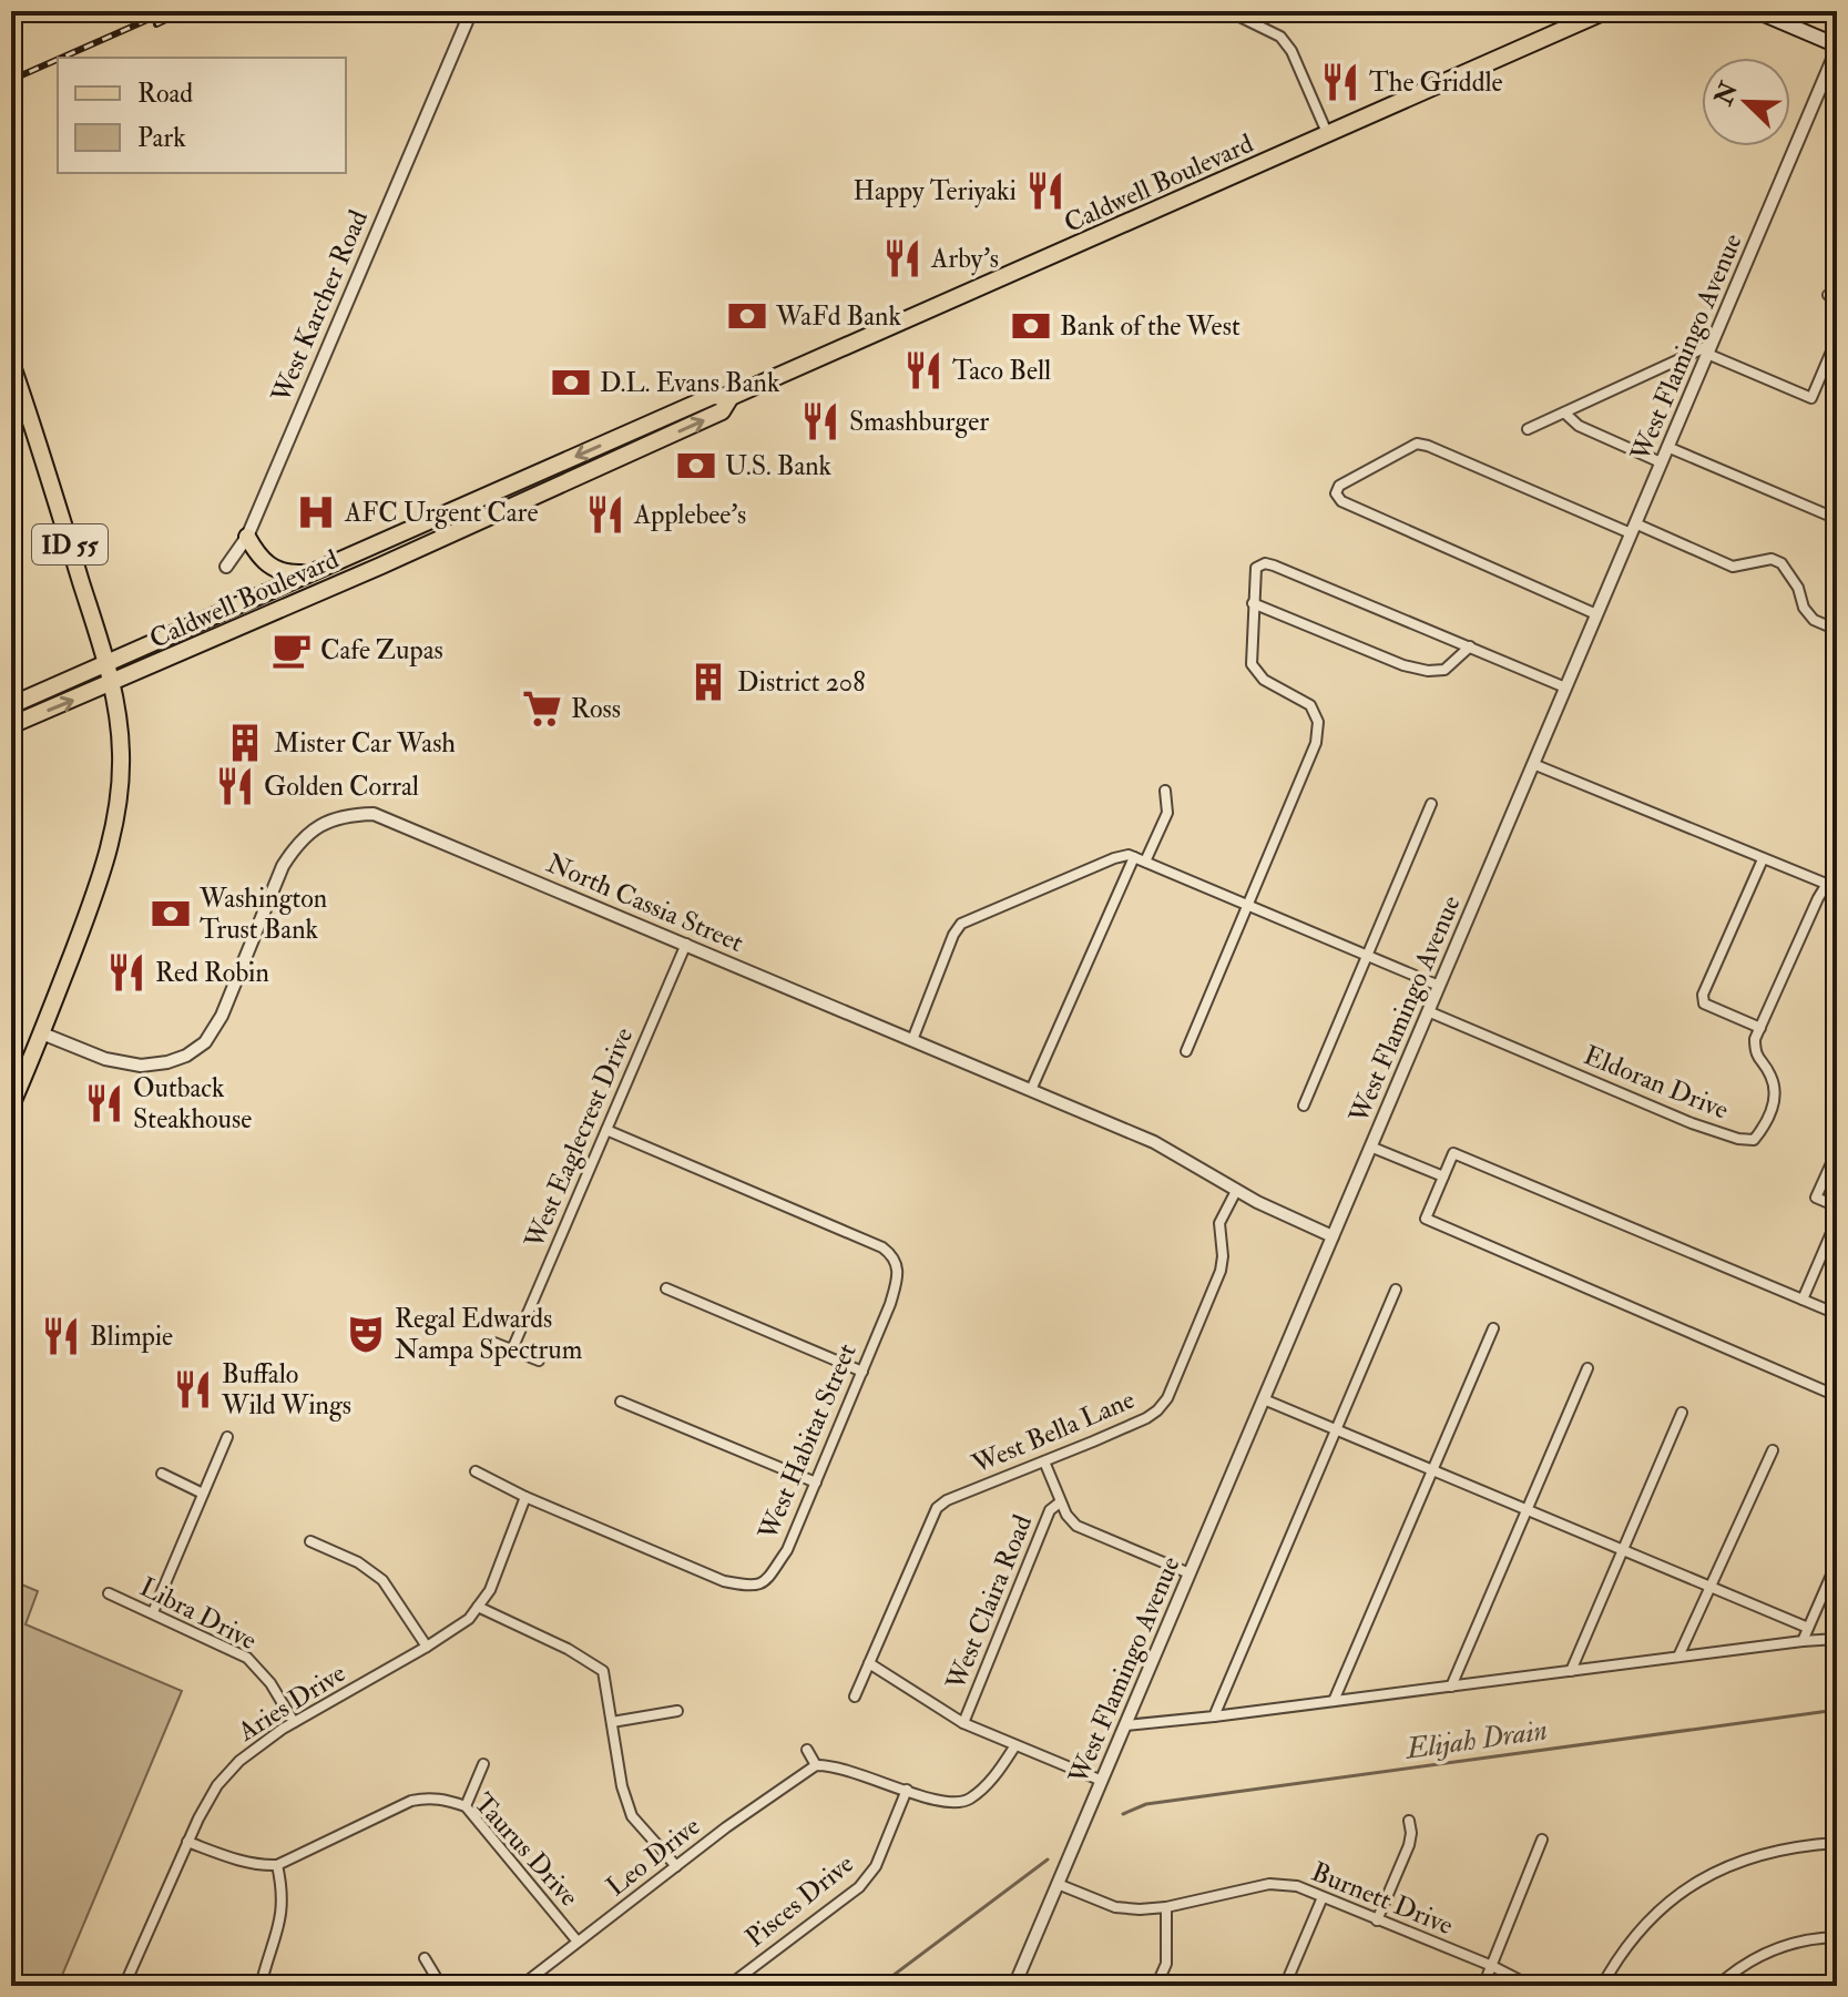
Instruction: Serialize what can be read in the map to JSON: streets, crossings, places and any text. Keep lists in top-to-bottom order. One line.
{"streets":{"main road":["Caldwell Boulevard","ID 55"],"street":["West Karcher Road","West Flamingo Avenue","North Cassia Street","Eldoran Drive","West Eaglecrest Drive","West Bella Lane","West Habitat Street","West Claira Road","Libra Drive","Aries Drive","Taurus Drive","Leo Drive","Burnett Drive","Pisces Drive"]},"crossings":[["Caldwell Boulevard","ID 55"],["West Flamingo Avenue","North Cassia Street"],["West Flamingo Avenue","Eldoran Drive"],["West Flamingo Avenue","Burnett Drive"],["ID 55","North Cassia Street"],["North Cassia Street","West Eaglecrest Drive"],["North Cassia Street","West Bella Lane"],["West Eaglecrest Drive","West Habitat Street"],["West Habitat Street","Aries Drive"],["Libra Drive","Aries Drive"],["Taurus Drive","Leo Drive"]],"water":["Elijah Drain"],"places":{"restaurant":["The Griddle","Happy Teriyaki","Arby's","Taco Bell","Smashburger","Applebee's","Golden Corral","Red Robin","Outback Steakhouse","Blimpie","Buffalo Wild Wings"],"bank":["WaFd Bank","Bank of the West","D.L. Evans Bank","U.S. Bank","Washington Trust Bank"],"hospital":["AFC Urgent Care"],"cafe":["Cafe Zupas"],"building":["District 208","Mister Car Wash"],"supermarket":["Ross"],"theatre":["Regal Edwards Nampa Spectrum"]},"legend":["Road","Park"],"north":"top left"}
